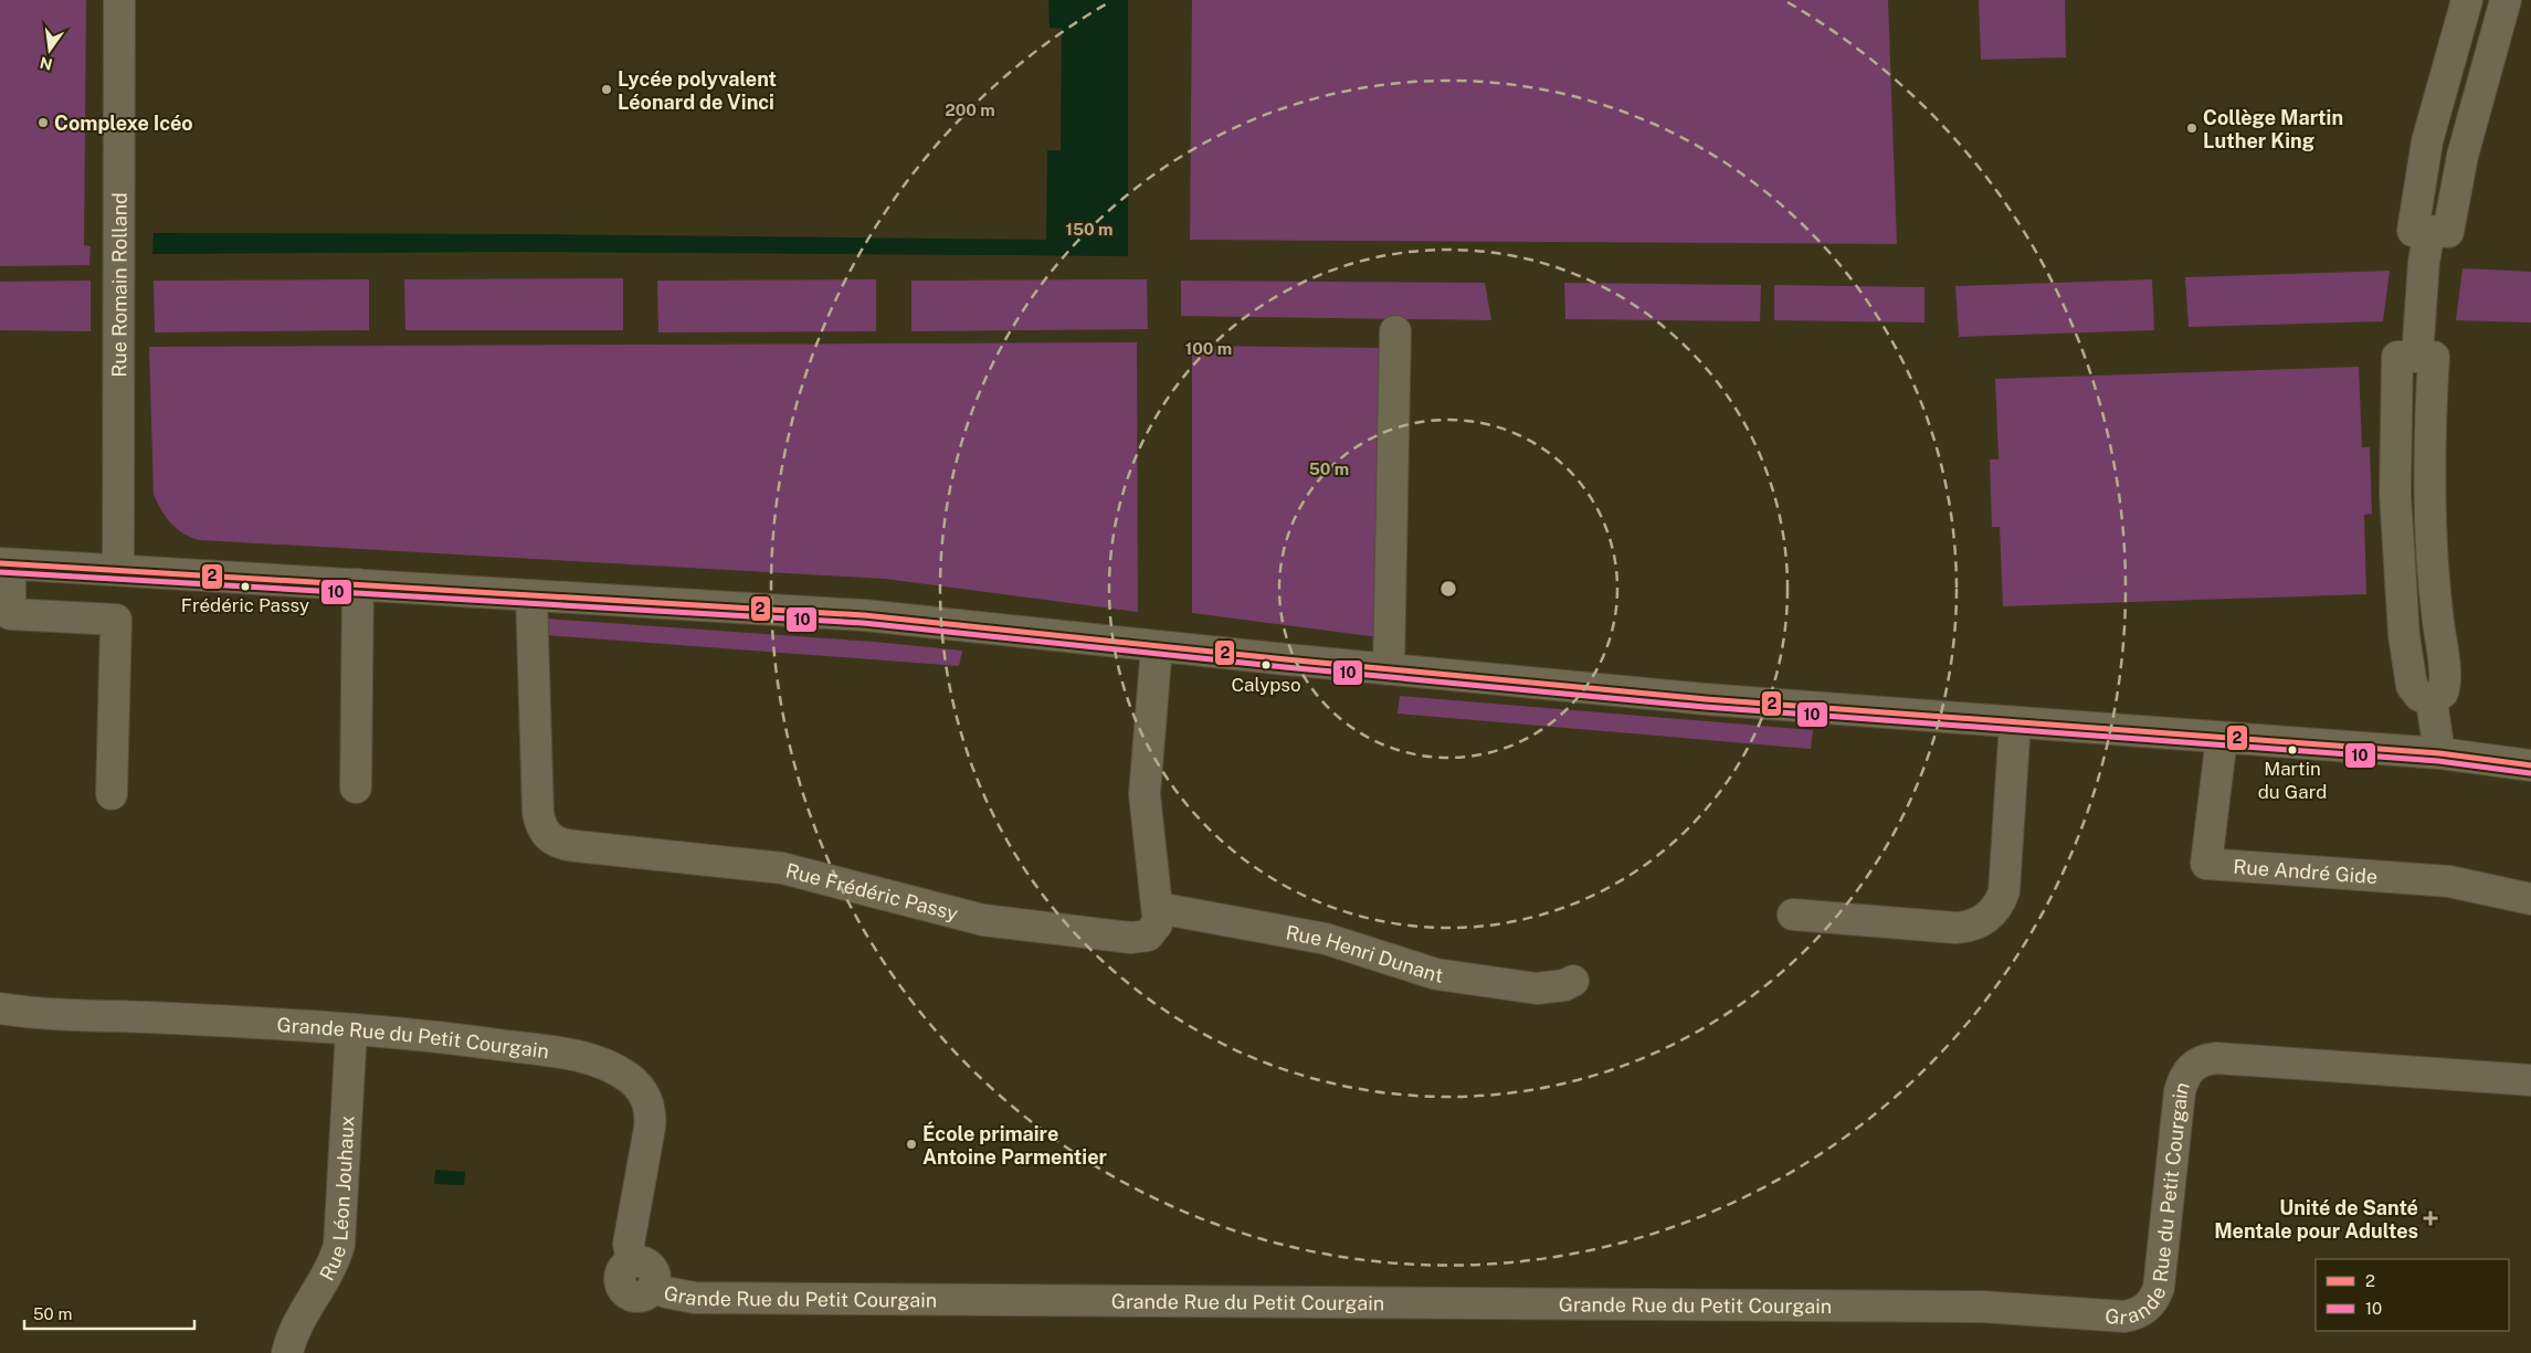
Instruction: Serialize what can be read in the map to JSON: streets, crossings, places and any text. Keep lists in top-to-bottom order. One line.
{"streets":{"street":["Rue Romain Rolland","Rue André Gide","Rue Frédéric Passy","Rue Henri Dunant","Grande Rue du Petit Courgain","Rue Léon Jouhaux"]},"crossings":[["Rue Frédéric Passy","Rue Henri Dunant"],["Grande Rue du Petit Courgain","Rue Léon Jouhaux"]],"places":{"other":["Lycée polyvalent Léonard de Vinci","Complexe Icéo","Collège Martin Luther King","Frédéric Passy","Calypso","Martin du Gard","École primaire Antoine Parmentier"],"health":["Unité de Santé Mentale pour Adultes"]},"lines":["transit line 2","transit line 10"],"legend":["2","10"],"scale_bar":"50 m","north":"bottom","rings":["200 m","150 m","100 m","50 m"]}
